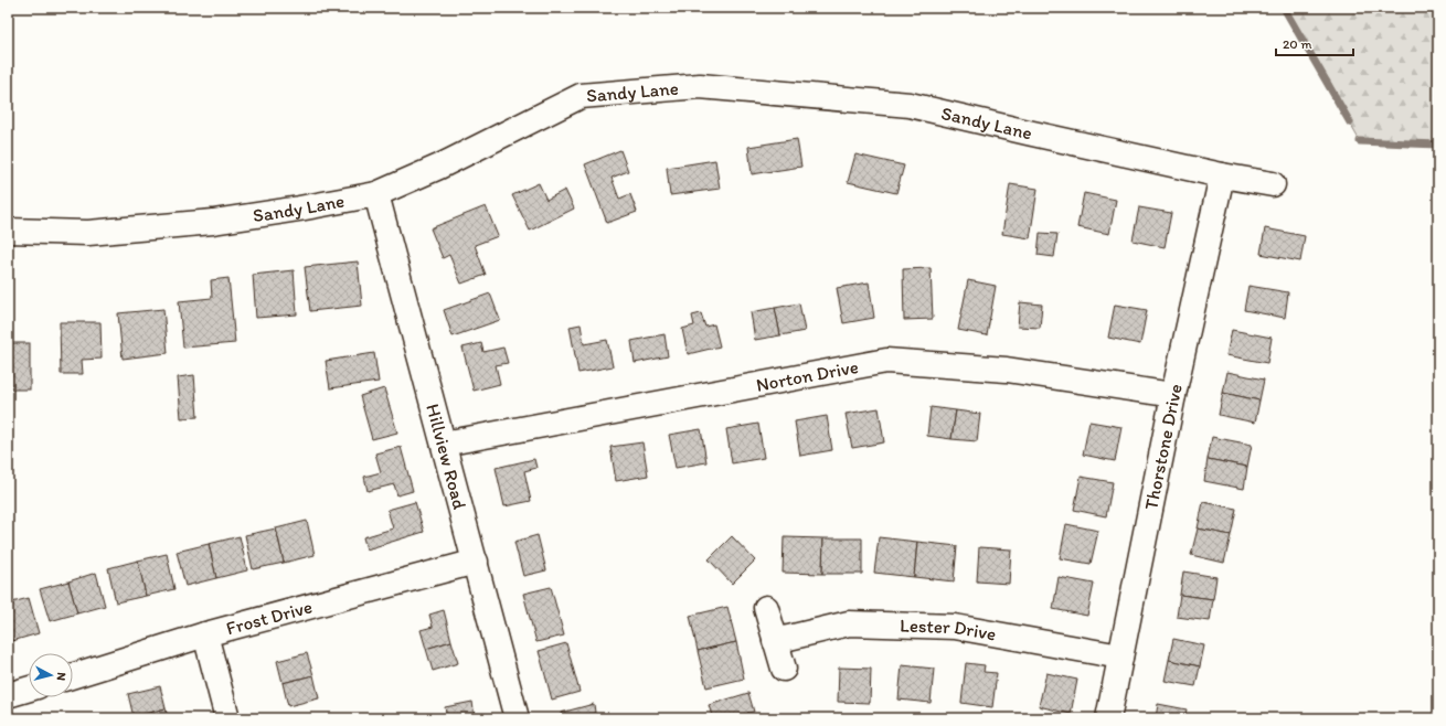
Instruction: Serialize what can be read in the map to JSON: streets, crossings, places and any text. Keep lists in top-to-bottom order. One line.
{"streets":{"street":["Sandy Lane","Norton Drive","Thorstone Drive","Hillview Road","Frost Drive","Lester Drive"]},"crossings":[["Sandy Lane","Thorstone Drive"],["Sandy Lane","Hillview Road"],["Norton Drive","Thorstone Drive"],["Norton Drive","Hillview Road"],["Thorstone Drive","Lester Drive"],["Hillview Road","Frost Drive"]],"scale_bar":"20 m","north":"right"}
